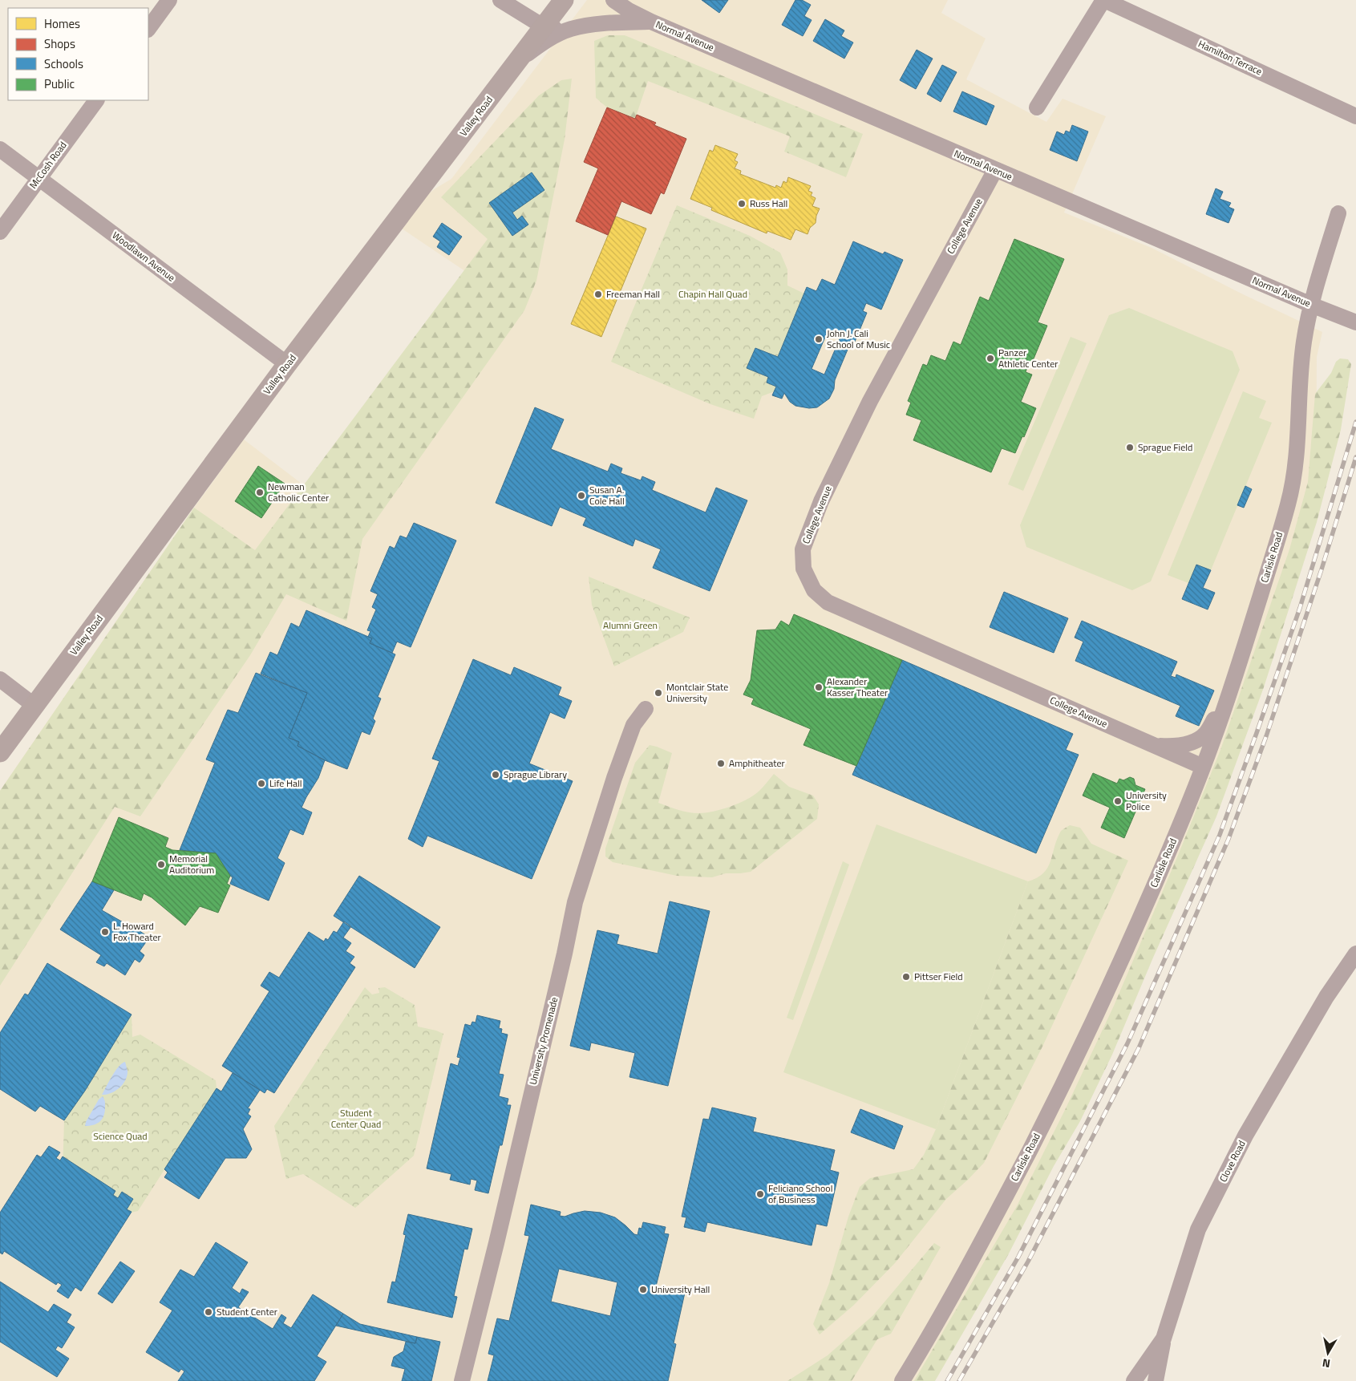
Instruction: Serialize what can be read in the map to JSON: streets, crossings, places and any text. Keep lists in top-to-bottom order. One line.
{"streets":{"main road":["Valley Road"],"street":["Normal Avenue","Hamilton Terrace","McCosh Road","College Avenue","Woodlawn Avenue","Carlisle Road","University Promenade","Clove Road"]},"crossings":[["Normal Avenue","College Avenue"],["Normal Avenue","Carlisle Road"],["Valley Road","Woodlawn Avenue"],["McCosh Road","Woodlawn Avenue"],["College Avenue","Carlisle Road"]],"parks":["Chapin Hall Quad","Alumni Green","Student Center Quad","Science Quad"],"places":["Russ Hall","Freeman Hall","John J. Cali School of Music","Panzer Athletic Center","Sprague Field","Newman Catholic Center","Susan A. Cole Hall","Alexander Kasser Theater","Montclair State University","Amphitheater","Sprague Library","Life Hall","University Police","Memorial Auditorium","L. Howard Fox Theater","Pittser Field","Feliciano School of Business","University Hall","Student Center"],"legend":["Homes","Shops","Schools","Public"],"north":"bottom"}
